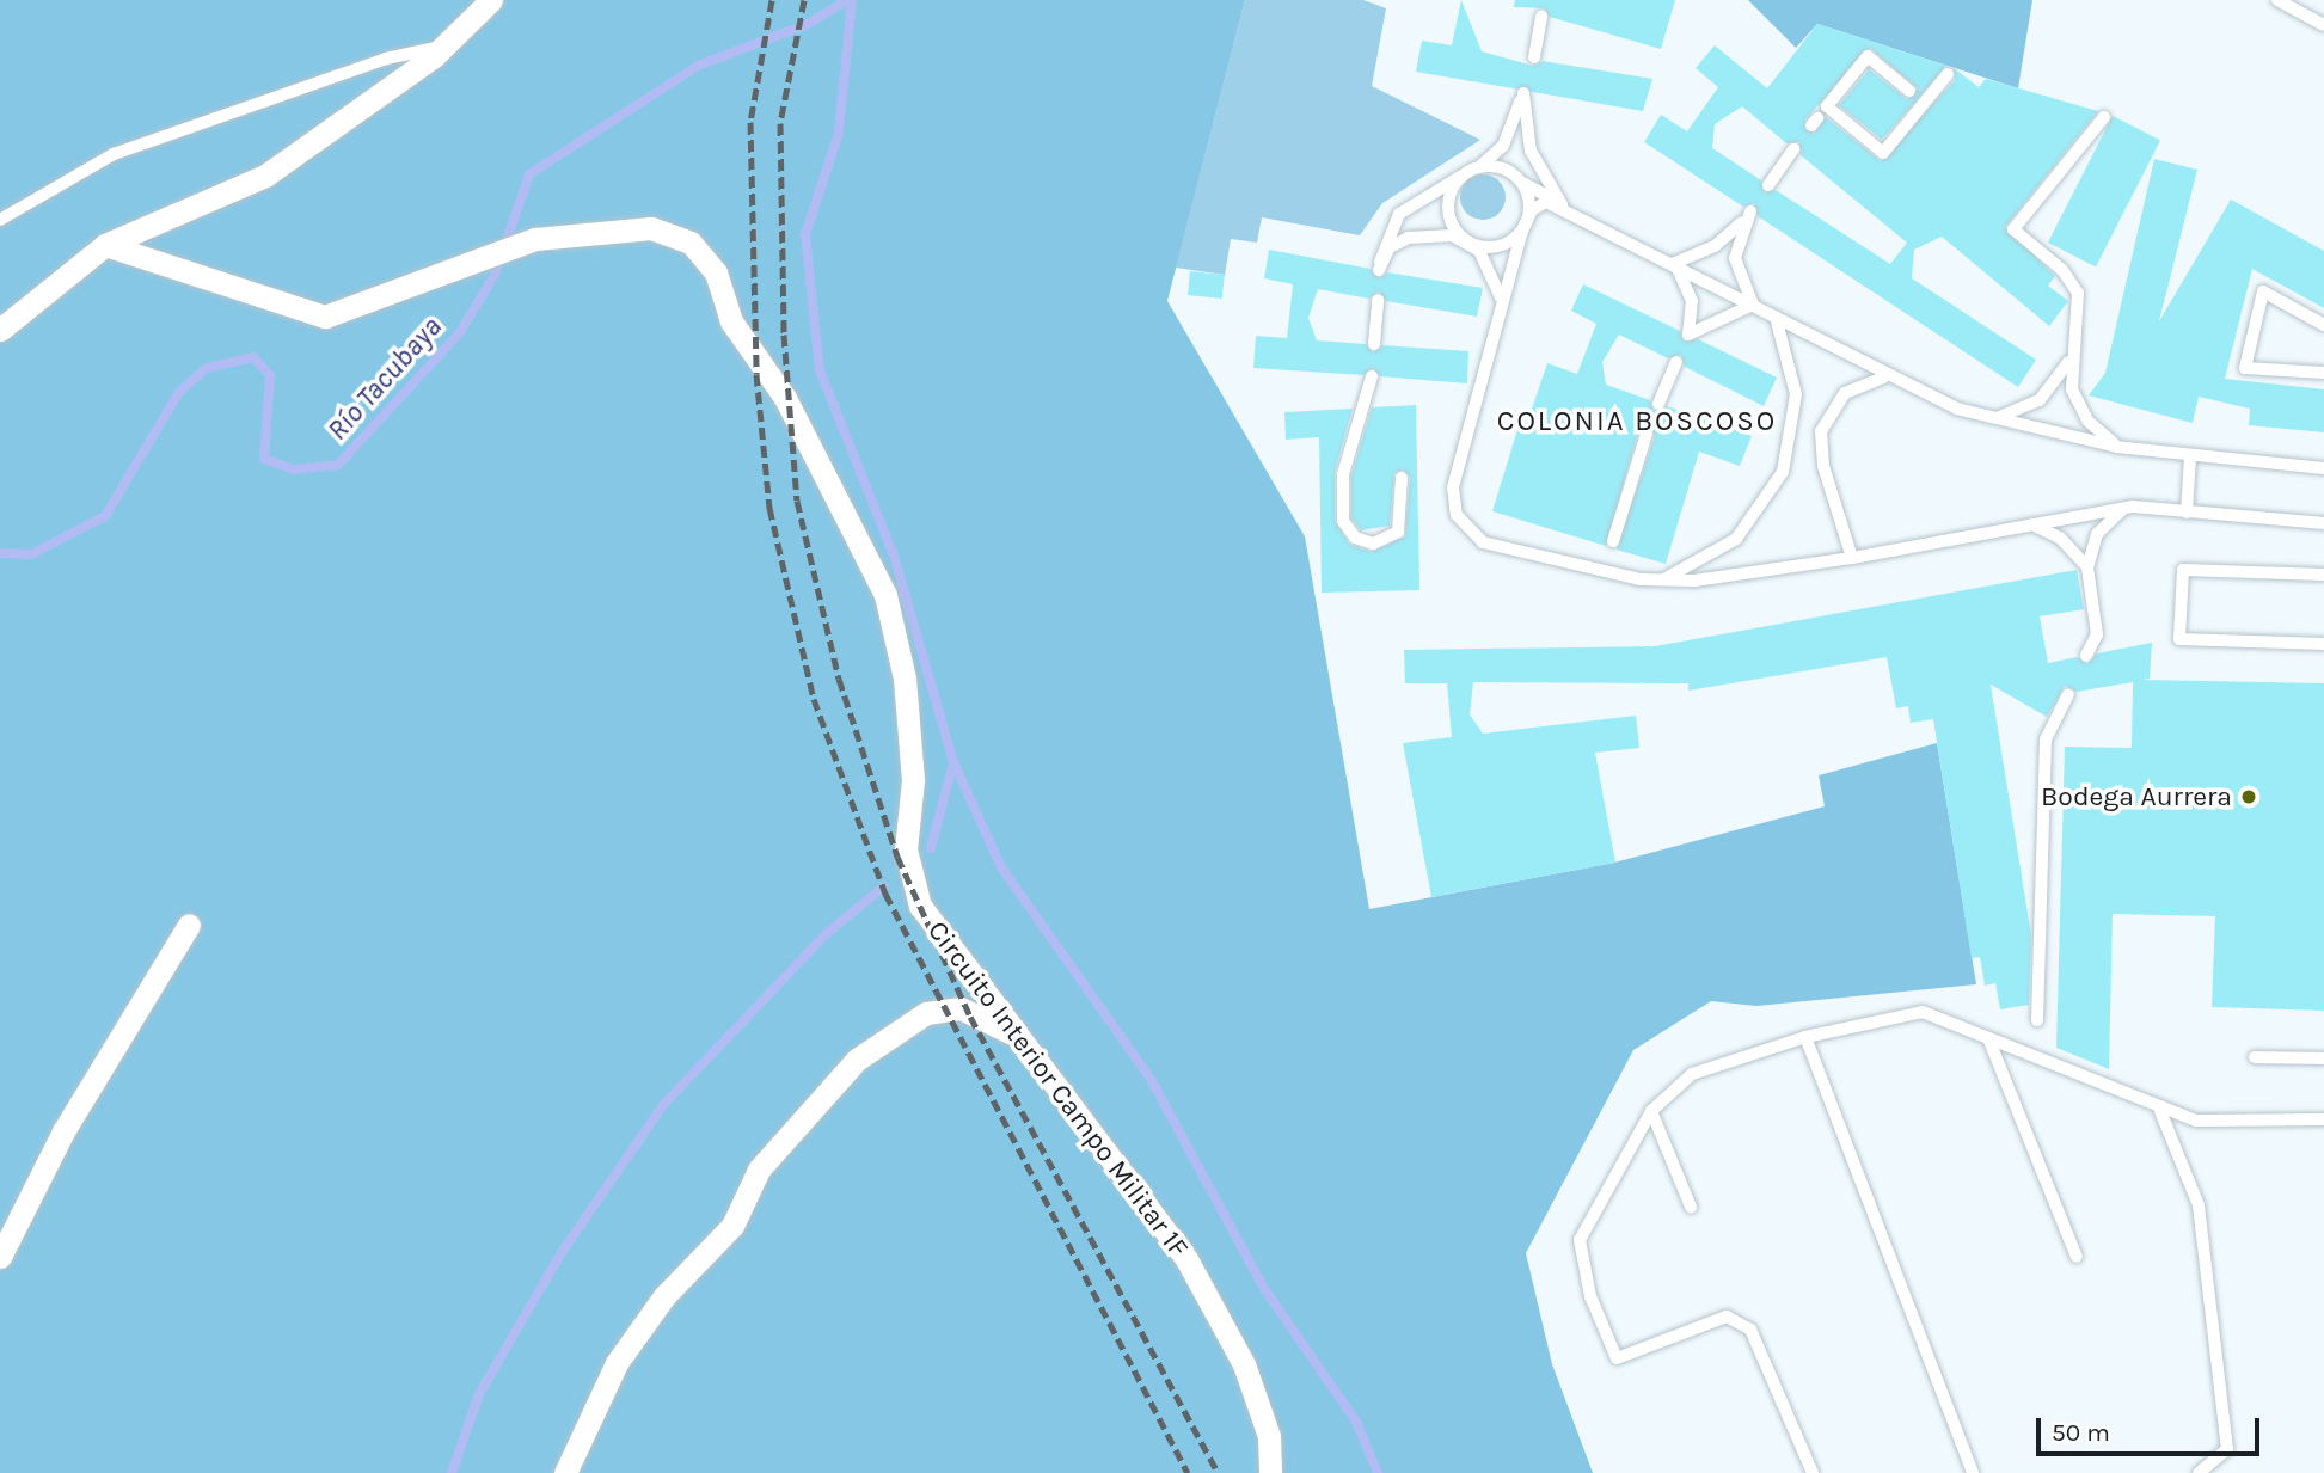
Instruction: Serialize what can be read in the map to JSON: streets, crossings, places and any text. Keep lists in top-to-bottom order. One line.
{"streets":{"street":["Circuito Interior Campo Militar 1F"]},"districts":["COLONIA BOSCOSO"],"water":["Río Tacubaya"],"places":["Bodega Aurrera"],"scale_bar":"50 m"}
